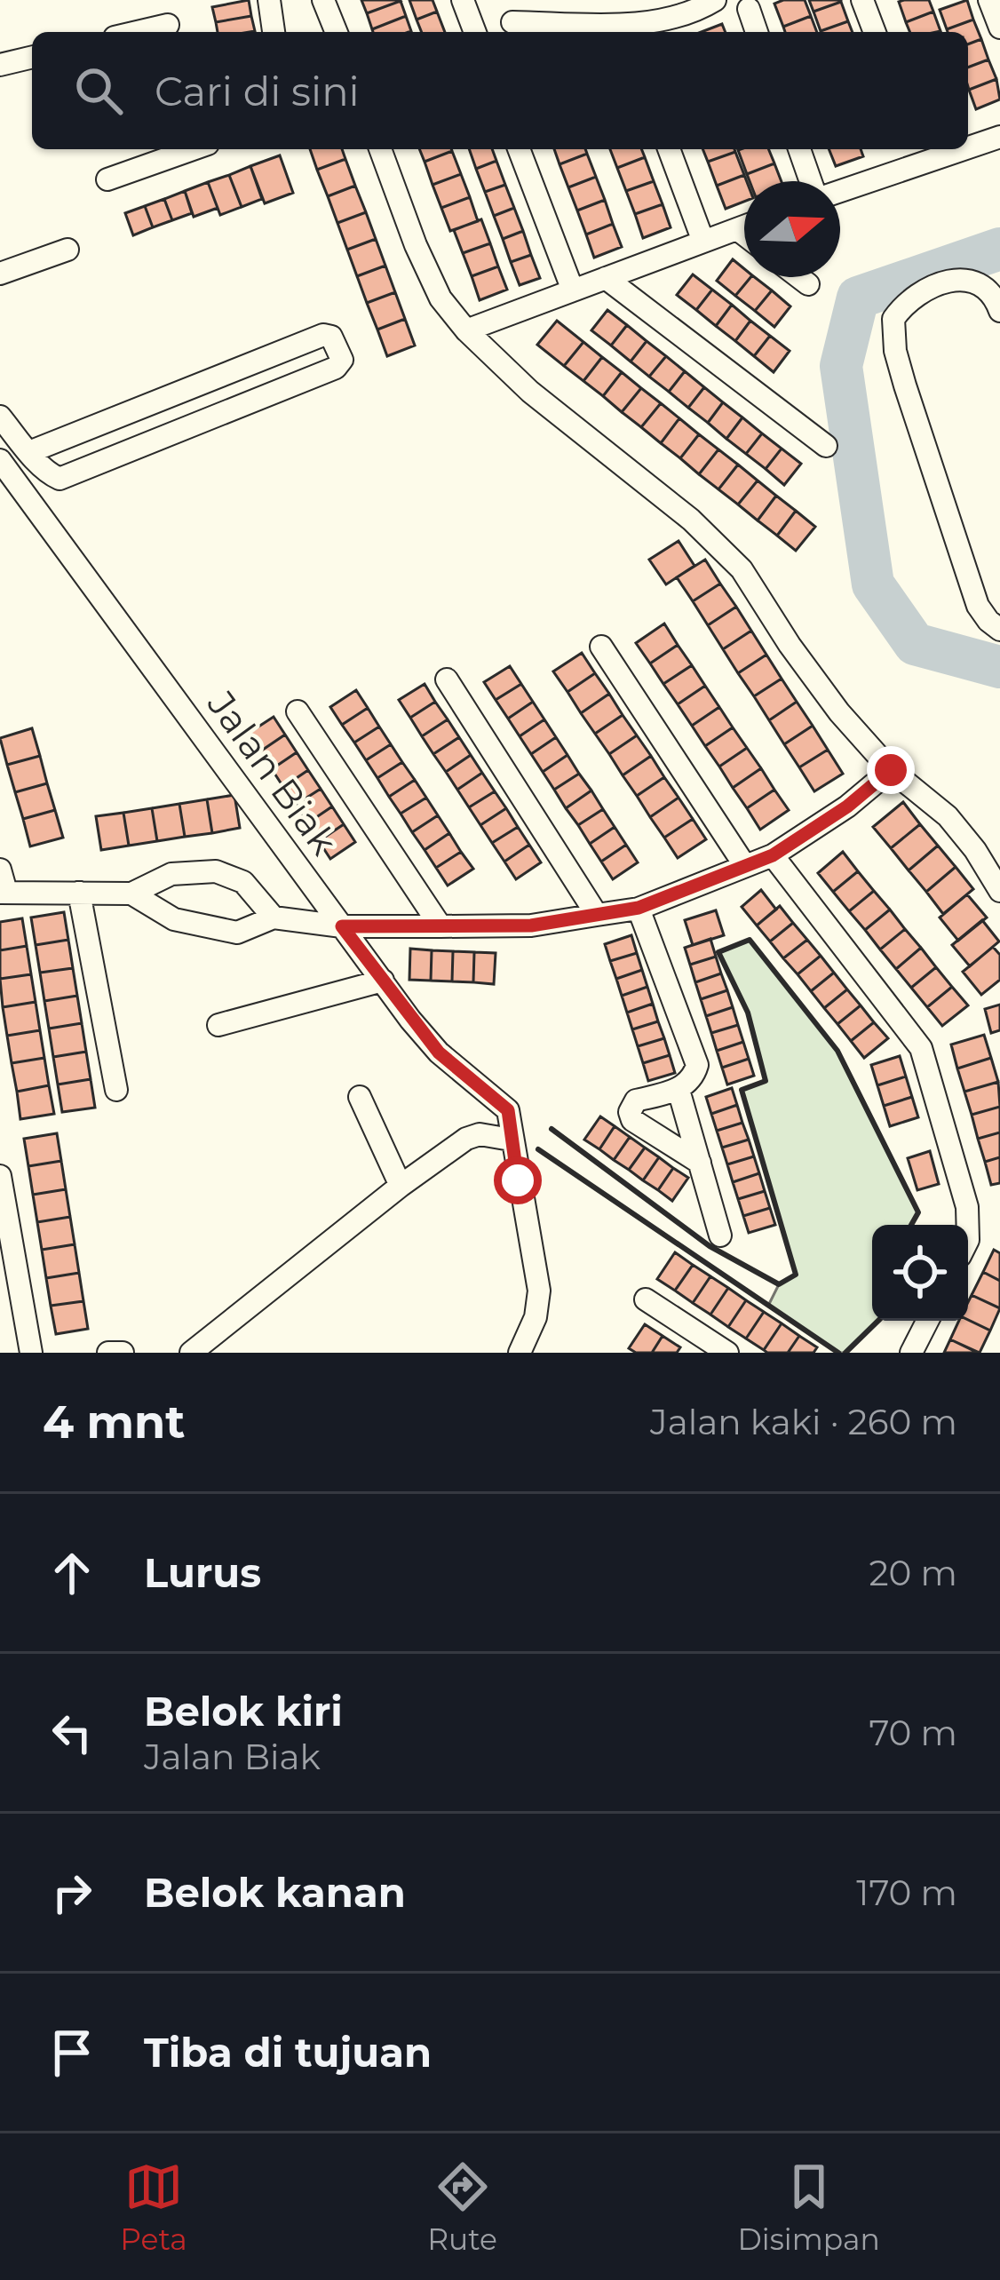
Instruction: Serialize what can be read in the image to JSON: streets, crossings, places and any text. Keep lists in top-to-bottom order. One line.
{"streets":{"street":["Jalan Biak"]},"north":"right","page":{"search":"Cari di sini","heading":["4 mnt","Jalan kaki · 260 m"],"list":[["Lurus","20 m"],["Belok kiri","Jalan Biak","70 m"],["Belok kanan","170 m"],"Tiba di tujuan"],"nav":["Peta","Rute","Disimpan"]}}
